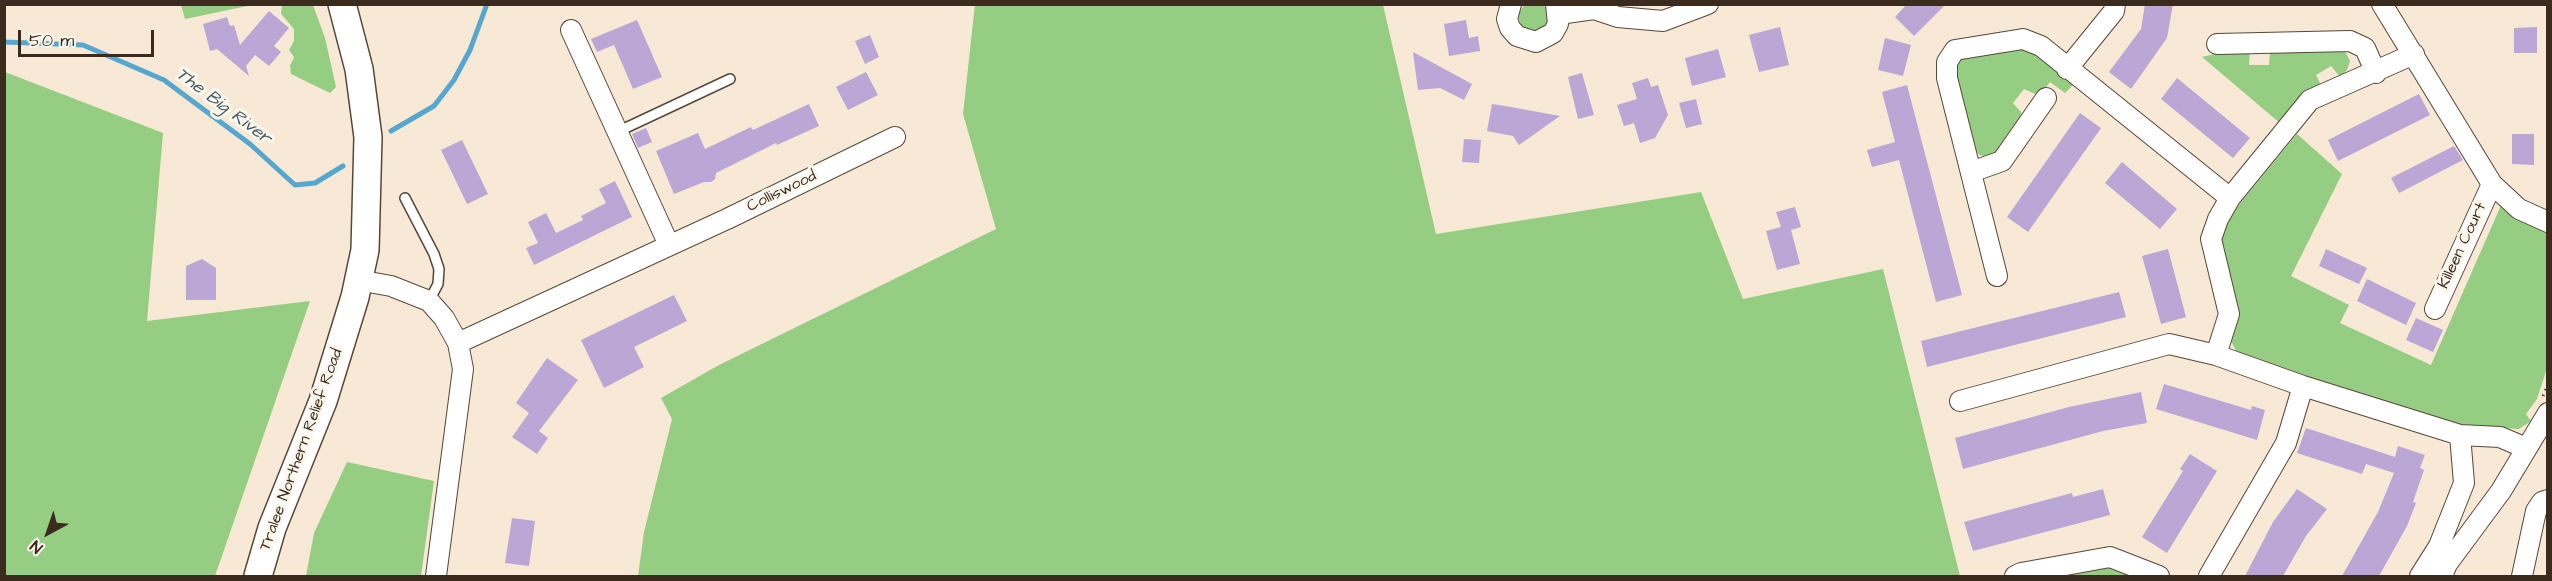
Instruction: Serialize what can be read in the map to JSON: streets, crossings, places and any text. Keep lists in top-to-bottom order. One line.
{"streets":{"street":["Colliswood","Killeen Court","Tralee Northern Relief Road"]},"water":["The Big River"],"scale_bar":"50 m","north":"bottom left"}
